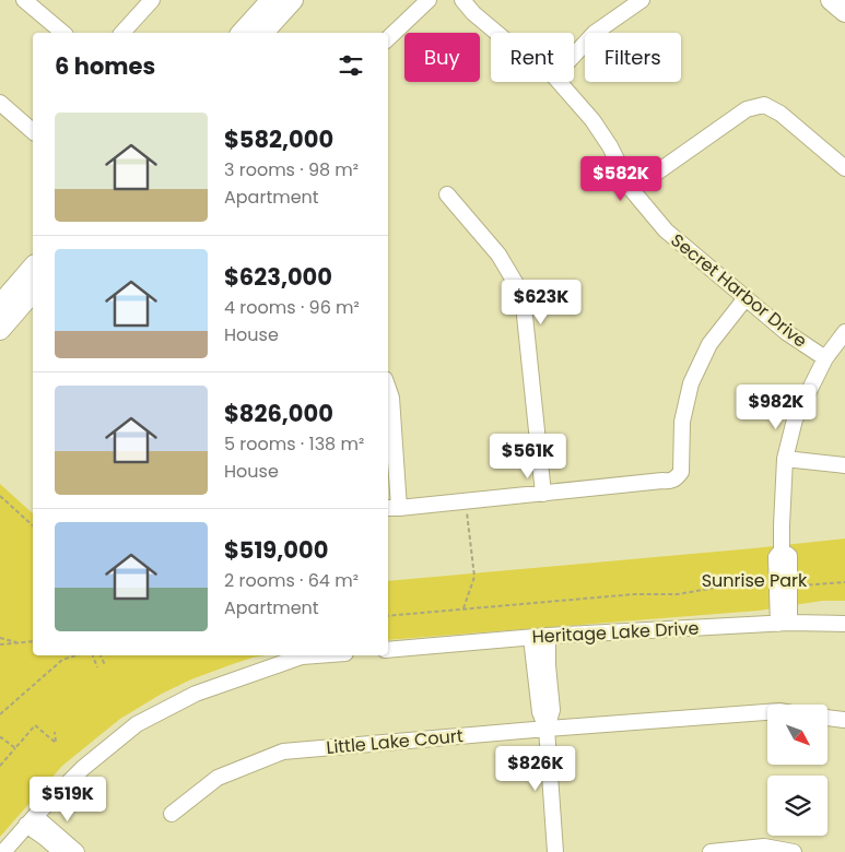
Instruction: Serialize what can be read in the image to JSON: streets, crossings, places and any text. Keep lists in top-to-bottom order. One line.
{"streets":{"street":["Secret Harbor Drive","Heritage Lake Drive","Little Lake Court"]},"parks":["Sunrise Park"],"north":"bottom right","page":{"chip":["Buy","Rent","Filters"],"heading":"6 homes","list":[{"name":"$582,000","note":"3 rooms · 98 m² · Apartment"},{"name":"$623,000","note":"4 rooms · 96 m² · House"},{"name":"$826,000","note":"5 rooms · 138 m² · House"},{"name":"$519,000","note":"2 rooms · 64 m² · Apartment"}],"price":["$582K","$623K","$982K","$561K","$826K","$519K"]}}
